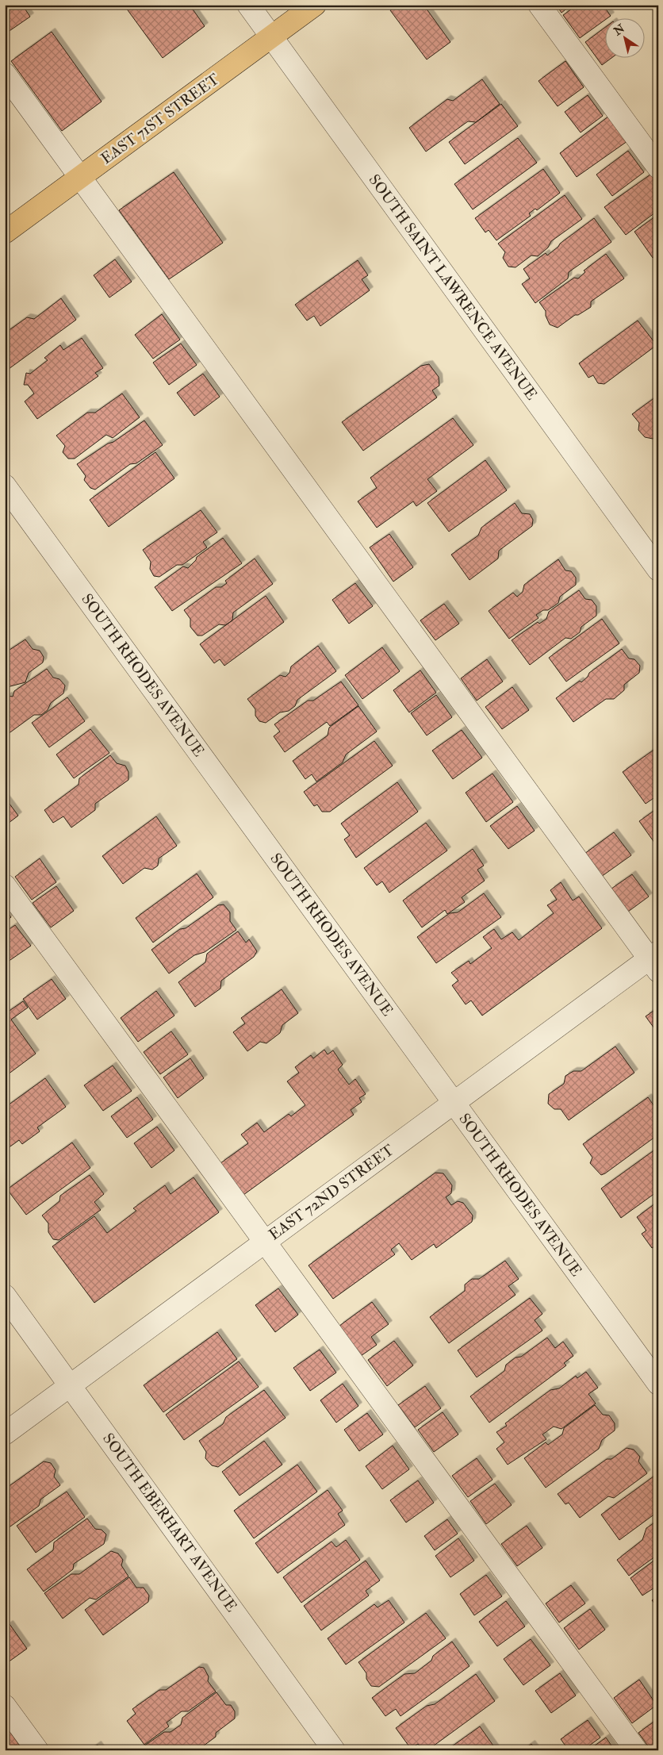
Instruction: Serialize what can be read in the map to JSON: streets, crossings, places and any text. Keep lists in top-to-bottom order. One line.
{"streets":{"main road":["EAST 71ST STREET"],"street":["SOUTH SAINT LAWRENCE AVENUE","SOUTH RHODES AVENUE","EAST 72ND STREET","SOUTH EBERHART AVENUE"]},"crossings":[["EAST 71ST STREET","SOUTH SAINT LAWRENCE AVENUE"],["SOUTH RHODES AVENUE","EAST 72ND STREET"],["EAST 72ND STREET","SOUTH EBERHART AVENUE"]],"north":"top left"}
